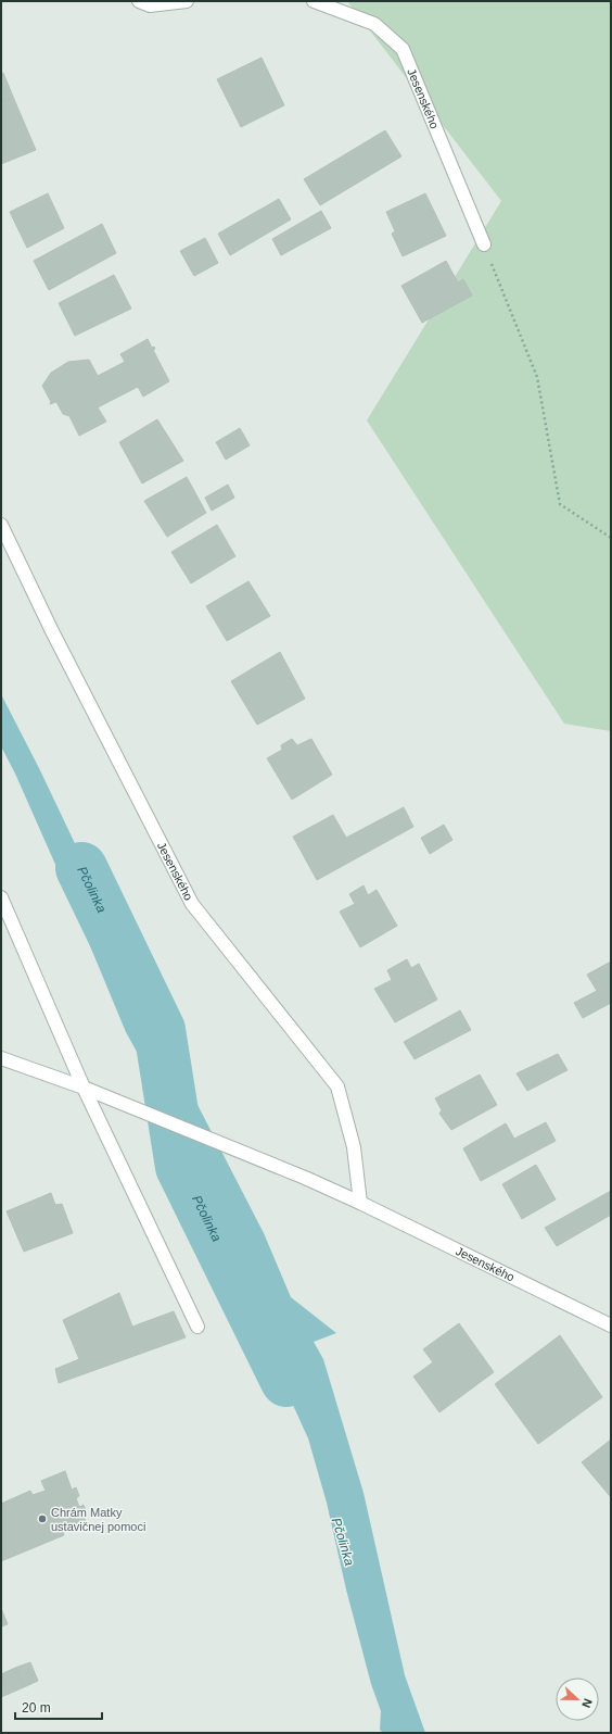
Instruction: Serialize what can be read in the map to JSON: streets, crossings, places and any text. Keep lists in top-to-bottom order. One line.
{"streets":{"street":["Jesenského"]},"water":["Pčolinka"],"places":["Chrám Matky ustavičnej pomoci"],"scale_bar":"20 m","north":"right"}
